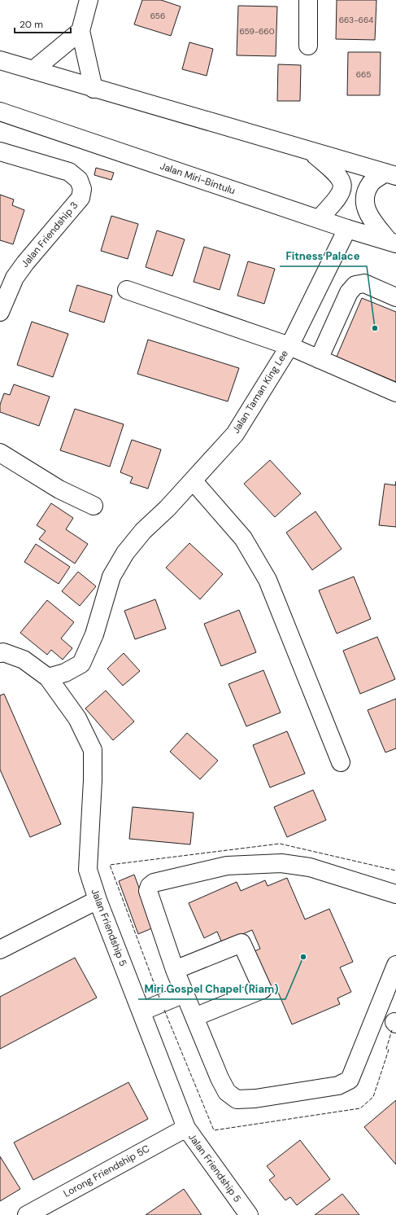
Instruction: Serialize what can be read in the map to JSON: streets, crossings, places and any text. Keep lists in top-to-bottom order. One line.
{"streets":{"main road":["Jalan Miri-Bintulu","Jalan Friendship 3","Jalan Taman King Lee","Jalan Friendship 5","Lorong Friendship 5C"]},"crossings":[["Jalan Miri-Bintulu","Jalan Taman King Lee"],["Jalan Taman King Lee","Jalan Friendship 5"],["Jalan Friendship 5","Lorong Friendship 5C"]],"places":["Fitness Palace","Miri Gospel Chapel (Riam)"],"house_numbers":["656","663-664","659-660","665"],"scale_bar":"20 m"}
